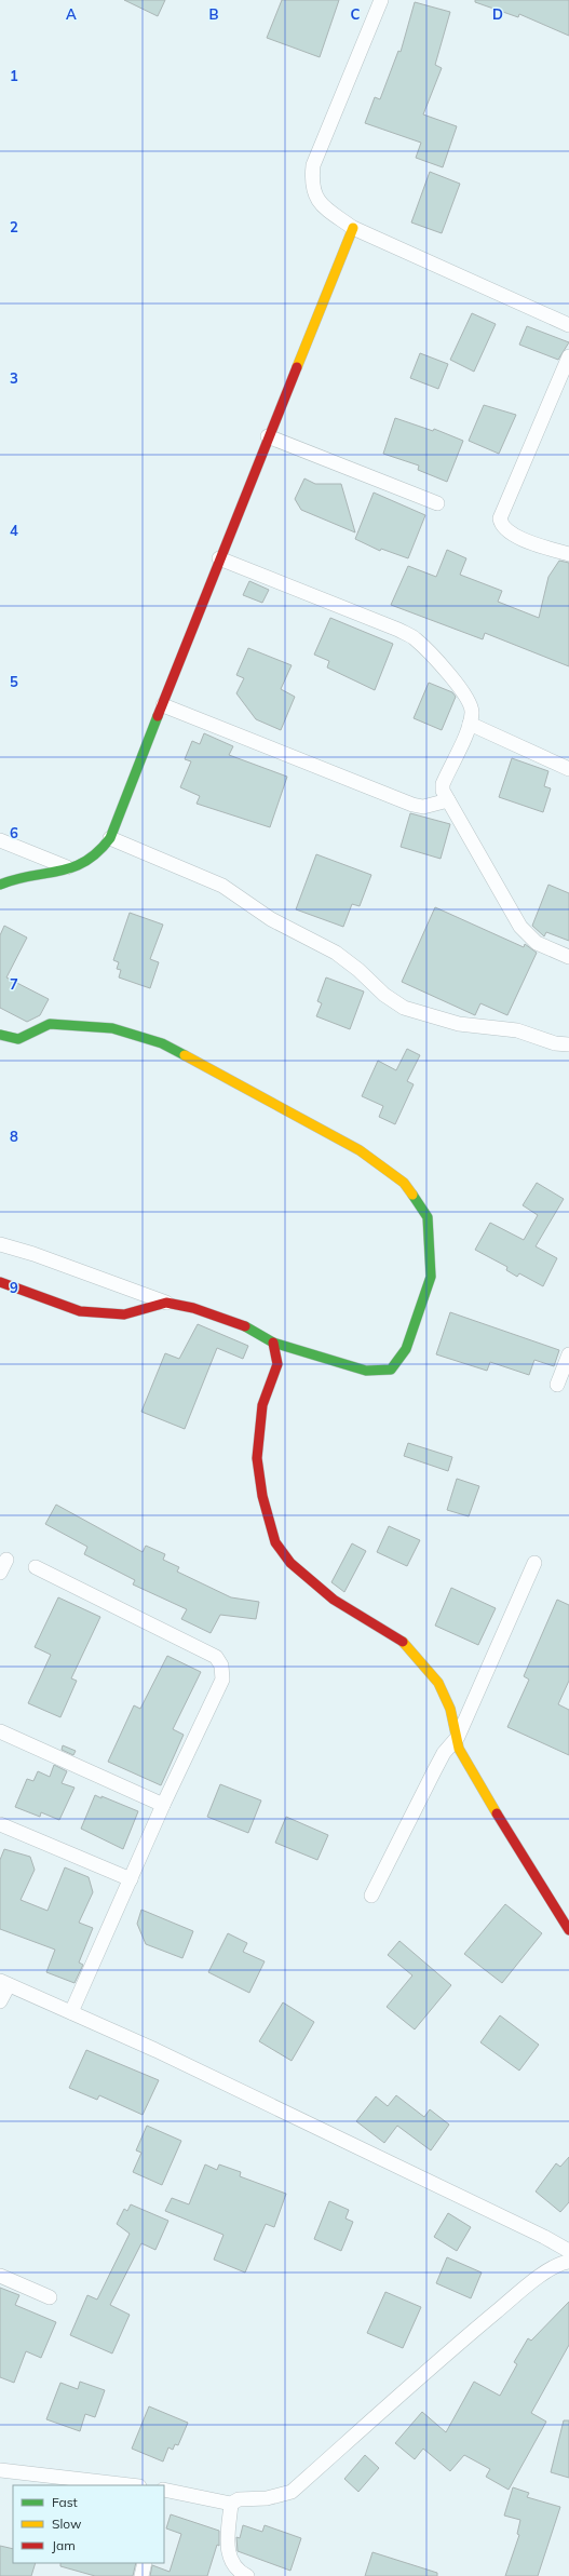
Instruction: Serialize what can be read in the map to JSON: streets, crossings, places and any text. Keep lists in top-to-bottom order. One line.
{"legend":["Fast","Slow","Jam"],"grid":{"columns":["A","B","C","D"],"rows":["1","2","3","4","5","6","7","8","9"]}}
